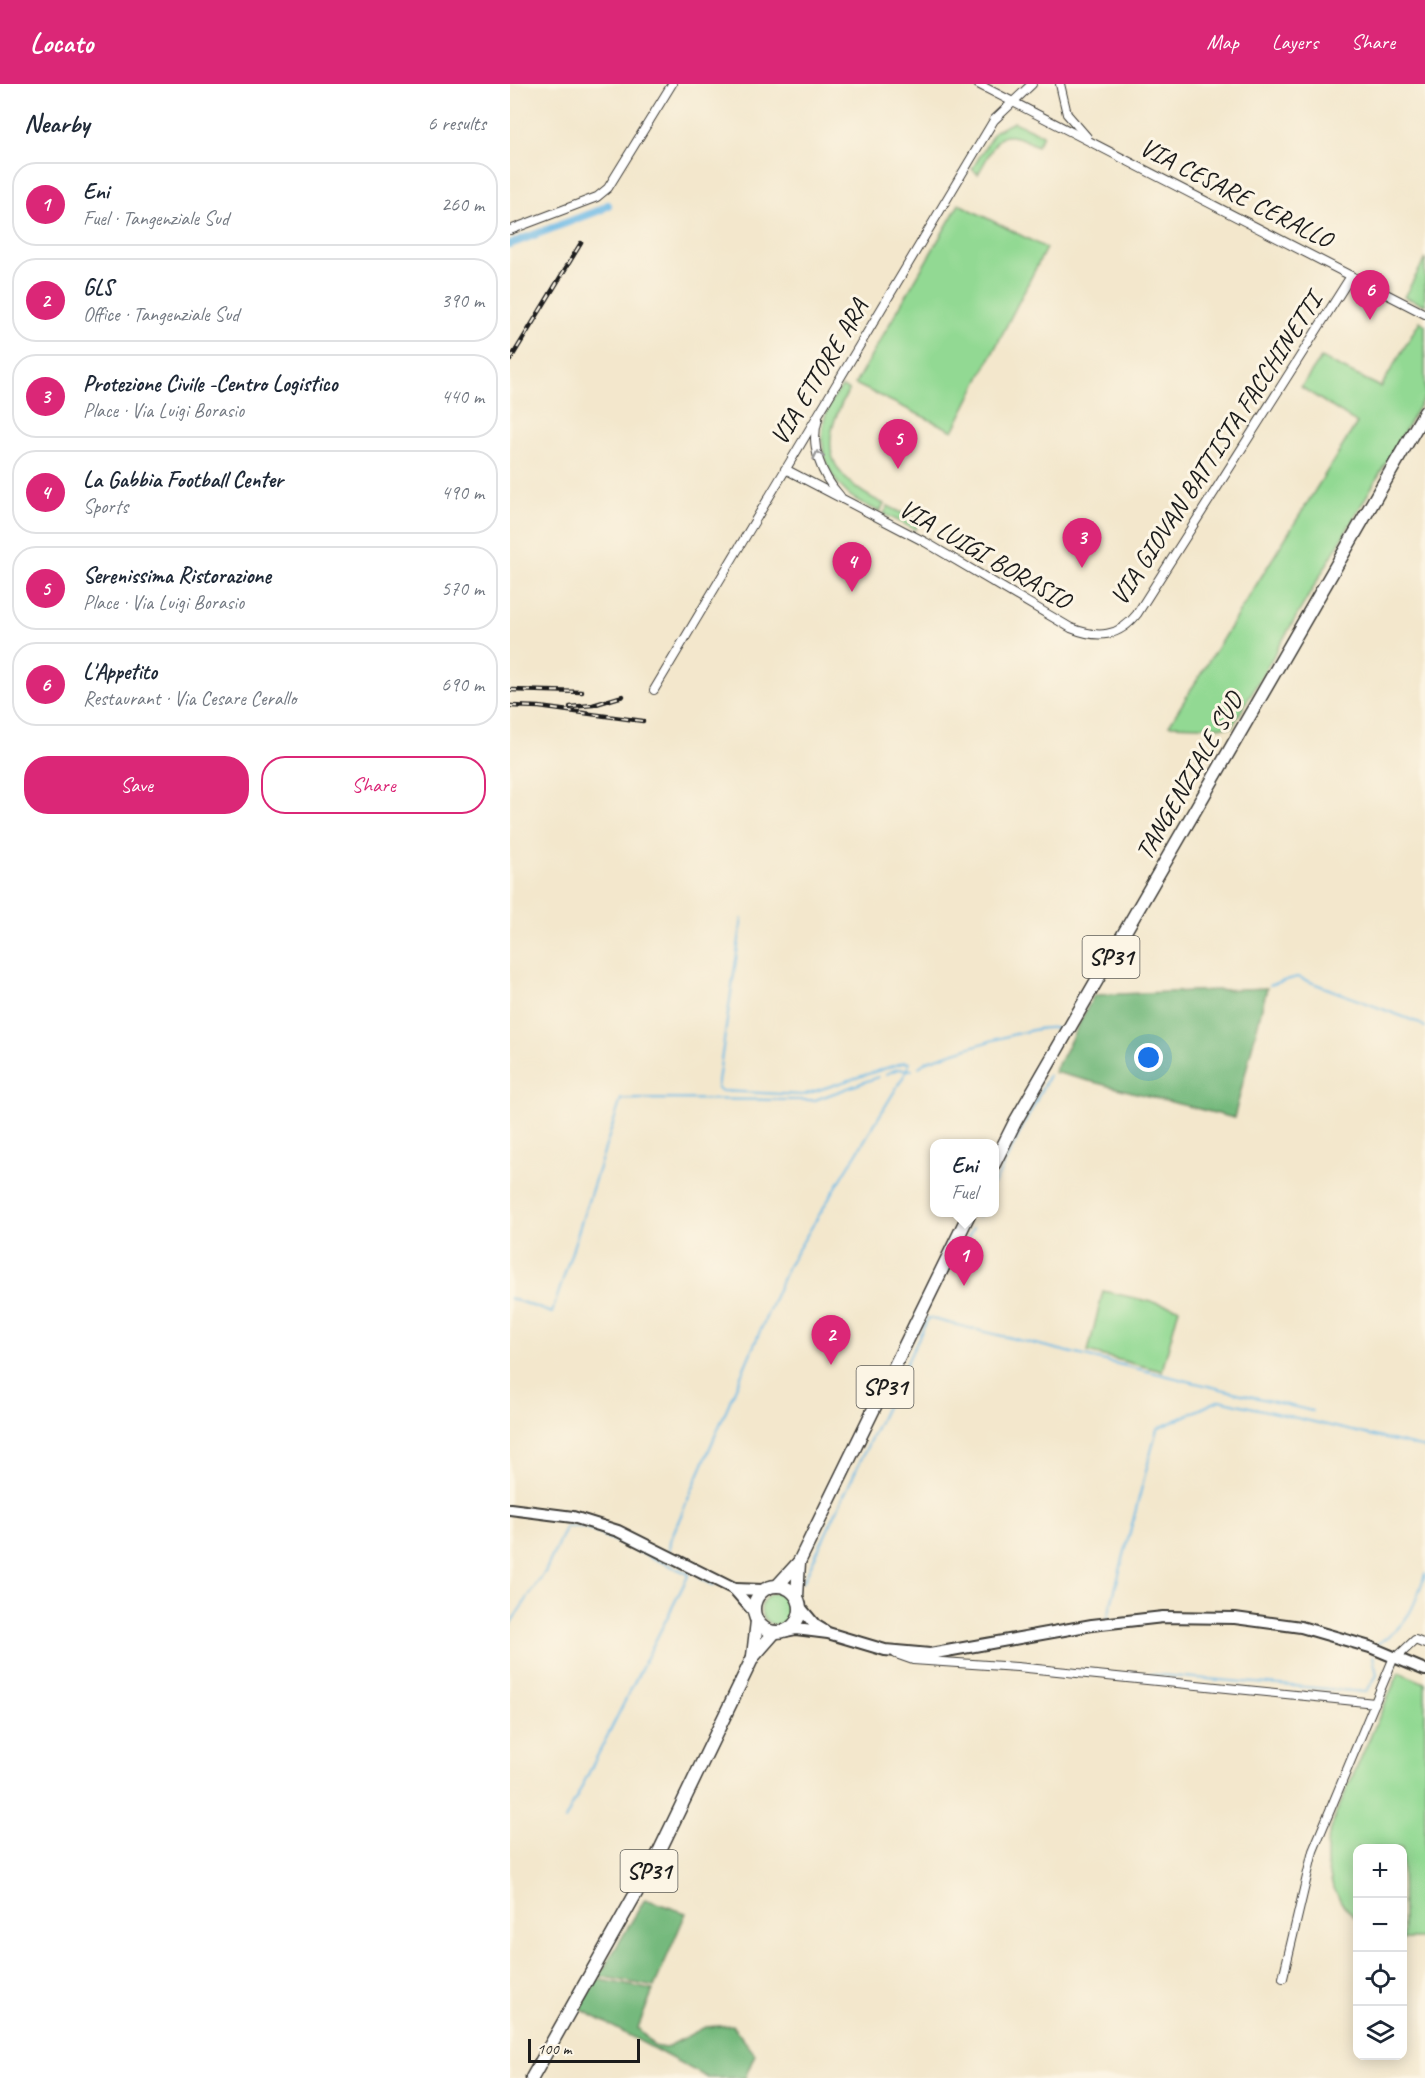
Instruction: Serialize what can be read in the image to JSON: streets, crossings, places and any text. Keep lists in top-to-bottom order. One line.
{"streets":{"main road":["TANGENZIALE SUD","SP31"],"street":["VIA CESARE CERALLO","VIA ETTORE ARA","VIA GIOVAN BATTISTA FACCHINETTI","VIA LUIGI BORASIO"]},"crossings":[["VIA CESARE CERALLO","VIA ETTORE ARA"],["VIA CESARE CERALLO","VIA GIOVAN BATTISTA FACCHINETTI"],["VIA ETTORE ARA","VIA LUIGI BORASIO"],["VIA GIOVAN BATTISTA FACCHINETTI","VIA LUIGI BORASIO"]],"scale_bar":"100 m","page":{"header":"Locato","nav":["Map","Layers","Share"],"heading":["Nearby","6 results"],"list":[{"mark":"1","name":"Eni","note":"Fuel · Tangenziale Sud","value":"260 m"},{"mark":"2","name":"GLS","note":"Office · Tangenziale Sud","value":"390 m"},{"mark":"3","name":"Protezione Civile -Centro Logistico","note":"Place · Via Luigi Borasio","value":"440 m"},{"mark":"4","name":"La Gabbia Football Center","note":"Sports","value":"490 m"},{"mark":"5","name":"Serenissima Ristorazione","note":"Place · Via Luigi Borasio","value":"570 m"},{"mark":"6","name":"L'Appetito","note":"Restaurant · Via Cesare Cerallo","value":"690 m"}],"pins":["6","5","3","4","1","2"],"buttons":["Save","Share"],"popup":["Eni","Fuel"],"map_buttons":["+","−"],"scale":"100 m"}}
